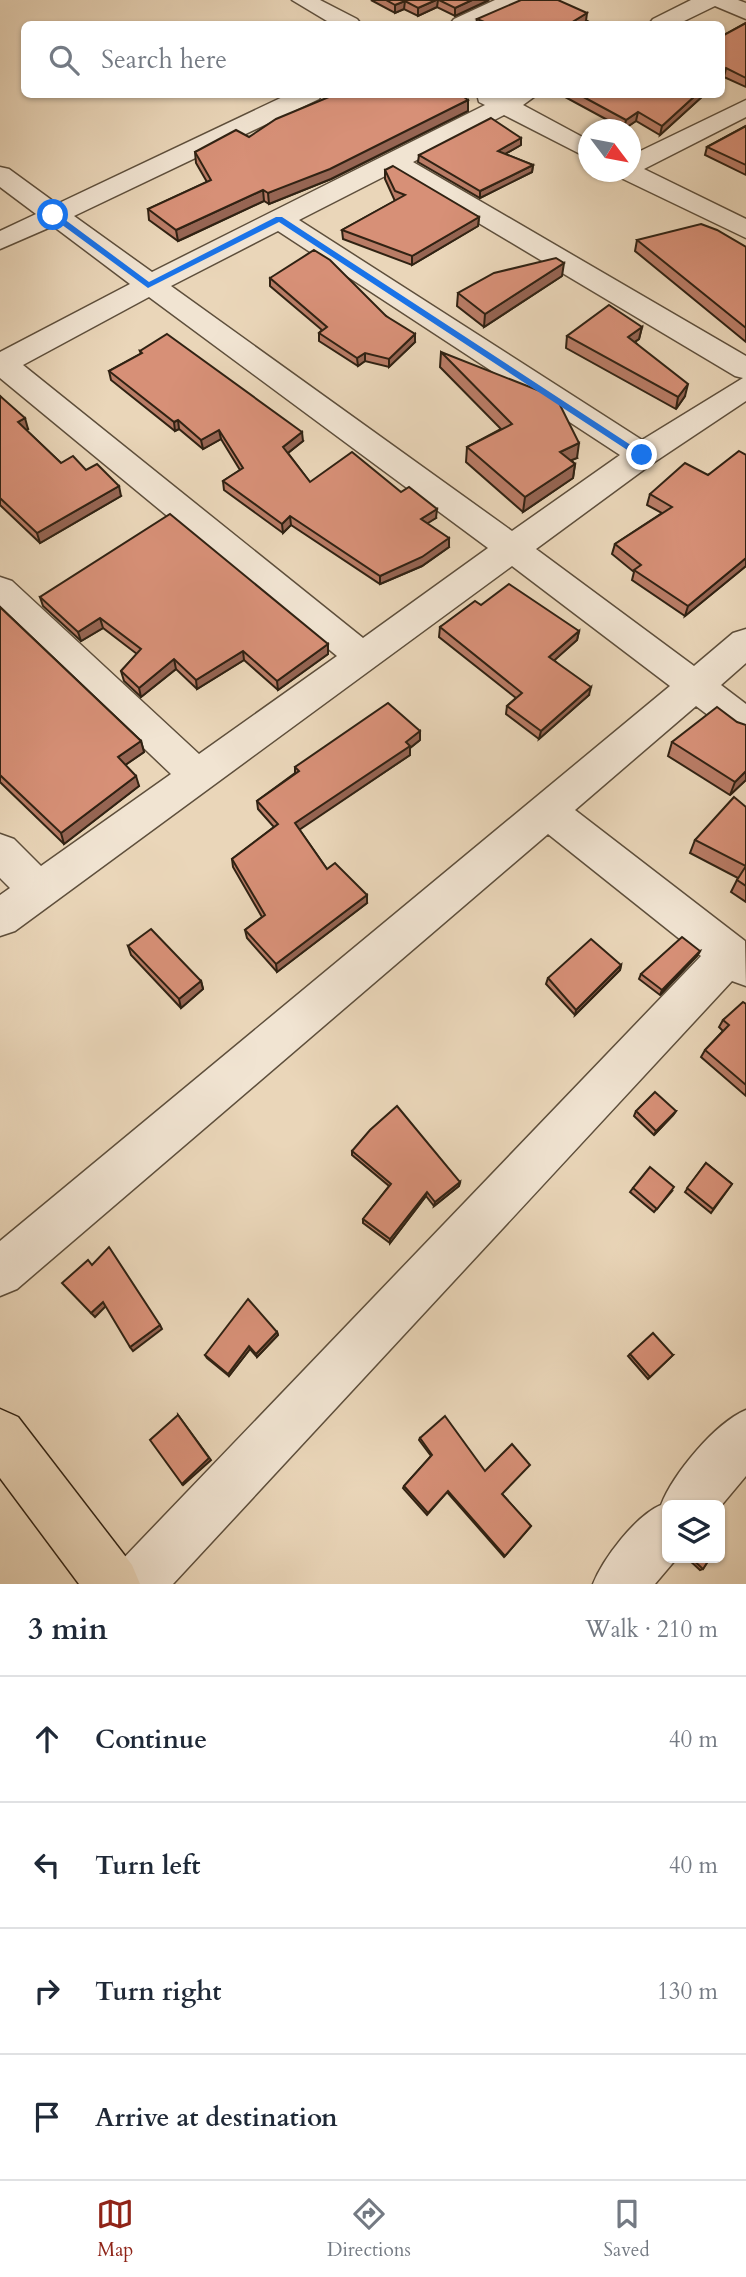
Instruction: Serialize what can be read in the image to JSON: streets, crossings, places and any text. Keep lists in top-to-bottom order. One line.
{"north":"bottom right","page":{"search":"Search here","heading":["3 min","Walk · 210 m"],"list":[["Continue","40 m"],["Turn left","40 m"],["Turn right","130 m"],"Arrive at destination"],"nav":["Map","Directions","Saved"]}}
